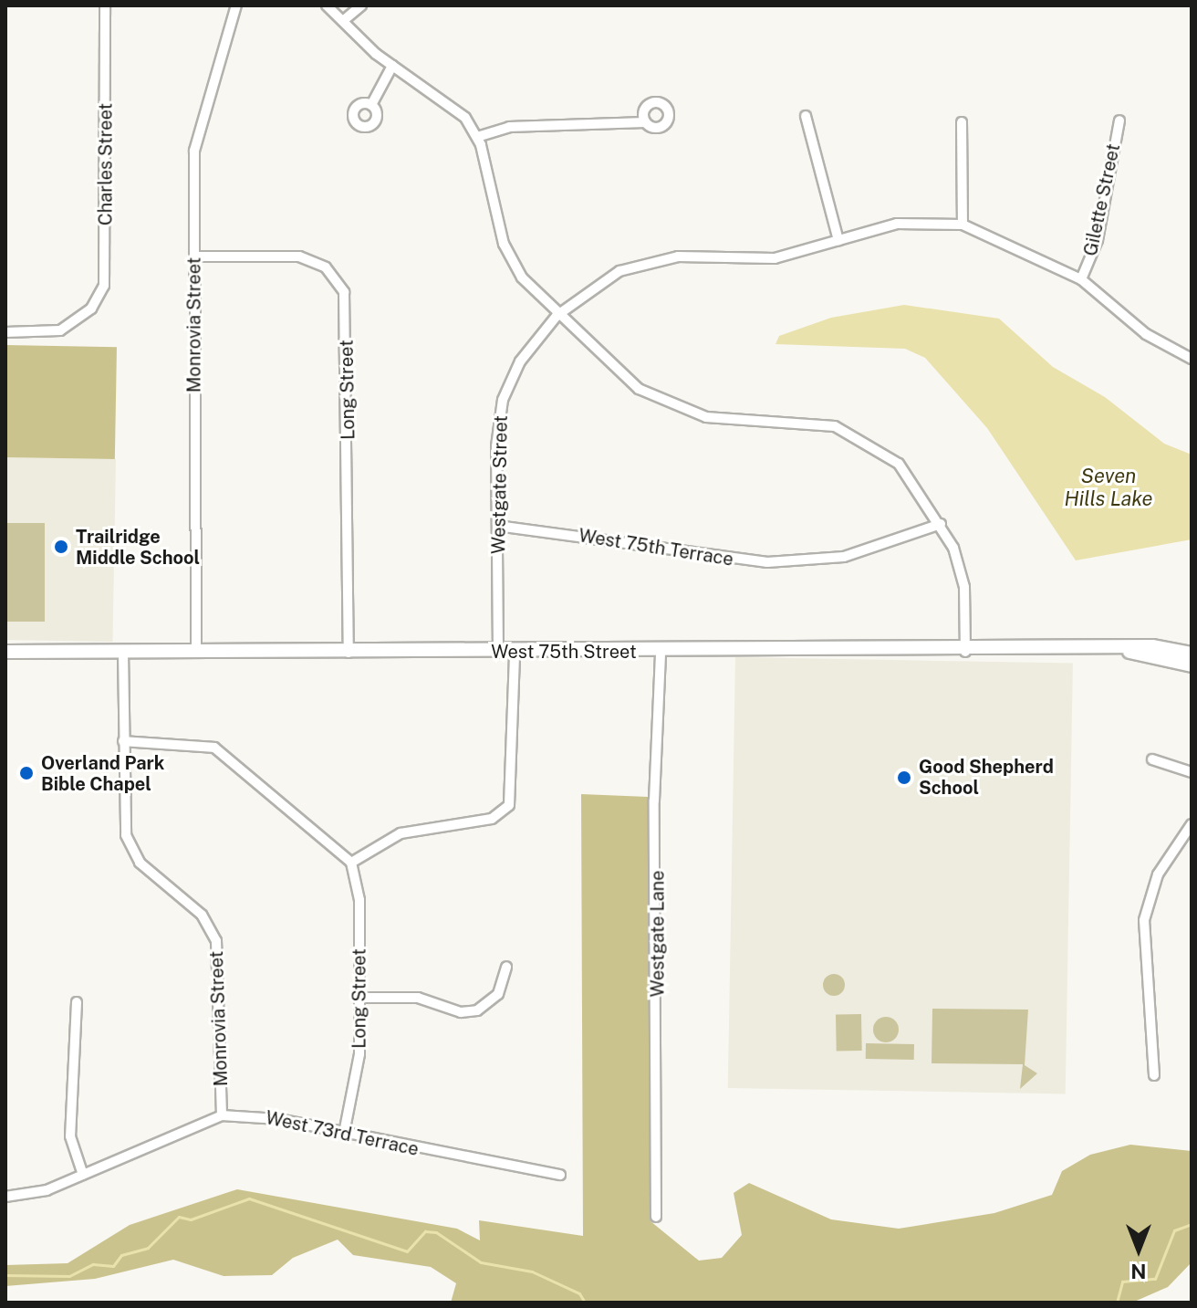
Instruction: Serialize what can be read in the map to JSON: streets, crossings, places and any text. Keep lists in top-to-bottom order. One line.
{"streets":{"main road":["West 75th Street"],"street":["Charles Street","Gilette Street","Monrovia Street","Long Street","Westgate Street","West 75th Terrace","Westgate Lane","West 73rd Terrace"]},"crossings":[["Monrovia Street","Long Street"],["Monrovia Street","West 75th Street"],["Monrovia Street","West 73rd Terrace"],["Long Street","West 75th Street"],["Long Street","West 73rd Terrace"],["Westgate Street","West 75th Terrace"],["Westgate Street","West 75th Street"],["West 75th Street","Westgate Lane"]],"water":["Seven Hills Lake"],"places":["Trailridge Middle School","Overland Park Bible Chapel","Good Shepherd School"],"north":"bottom"}
